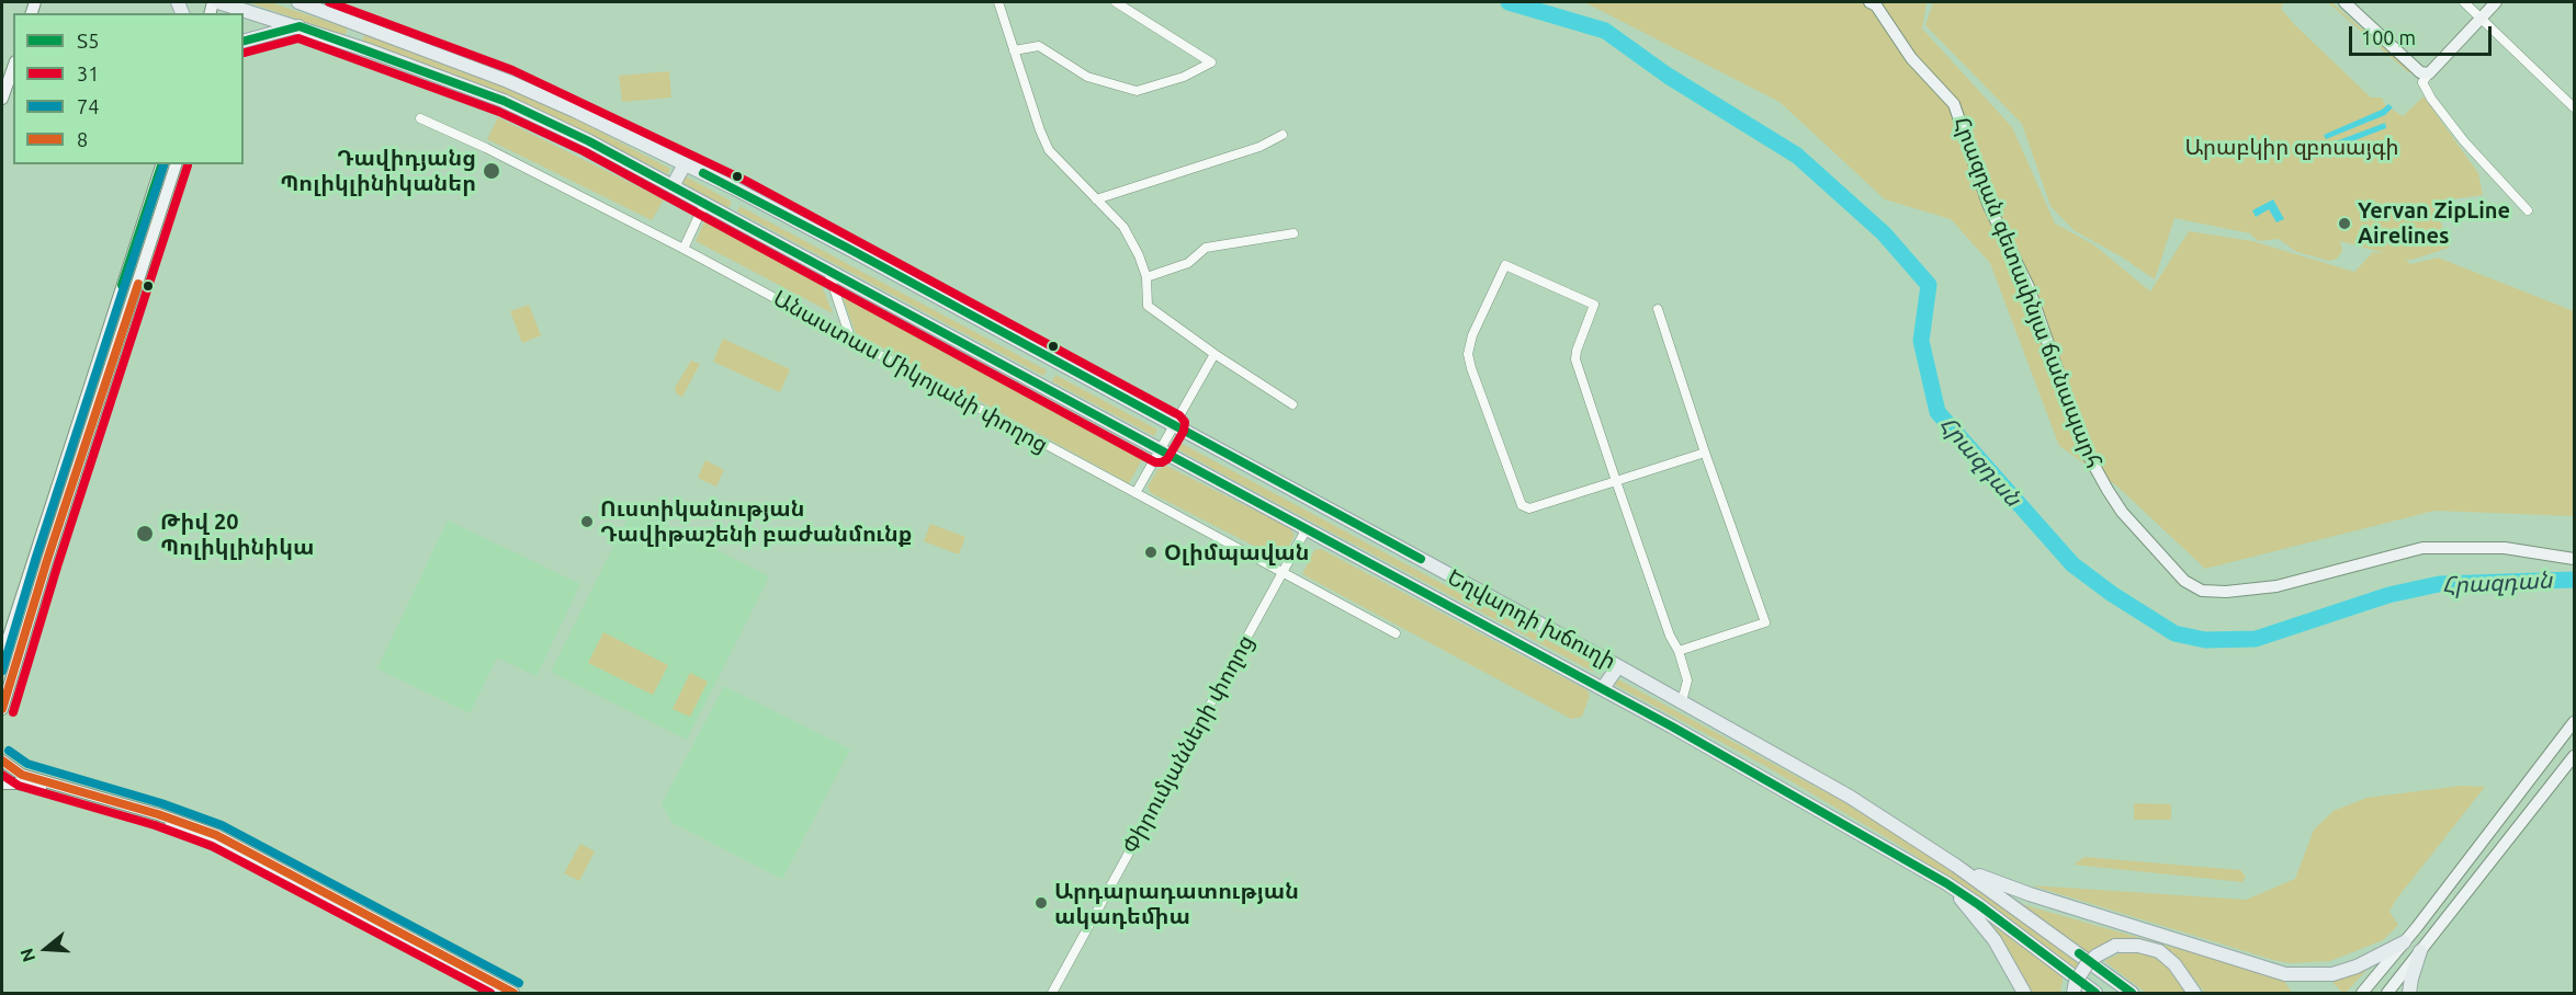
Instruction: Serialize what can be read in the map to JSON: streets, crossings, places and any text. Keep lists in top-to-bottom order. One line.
{"streets":{"main road":["Հրազդան գետափնյա ճանապարհ","Եղվարդի խճուղի"],"street":["Անաստաս Միկոյանի փողոց","Փիրումյանների փողոց"]},"crossings":[["Անաստաս Միկոյանի փողոց","Փիրումյանների փողոց"],["Եղվարդի խճուղի","Փիրումյանների փողոց"]],"water":["Հրազդան"],"parks":["Արաբկիր զբոսայգի"],"places":["Դավիդյանց Պոլիկլինիկաներ","Yervan ZipLine Airelines","Ուստիկանության Դավիթաշենի բաժանմունք","Թիվ 20 Պոլիկլինիկա","Օլիմպավան","Արդարադատության ակադեմիա"],"lines":["transit line 31","transit line Տ5","transit line 74","transit line 8"],"legend":["Տ5","31","74","8"],"scale_bar":"100 m","north":"left"}
